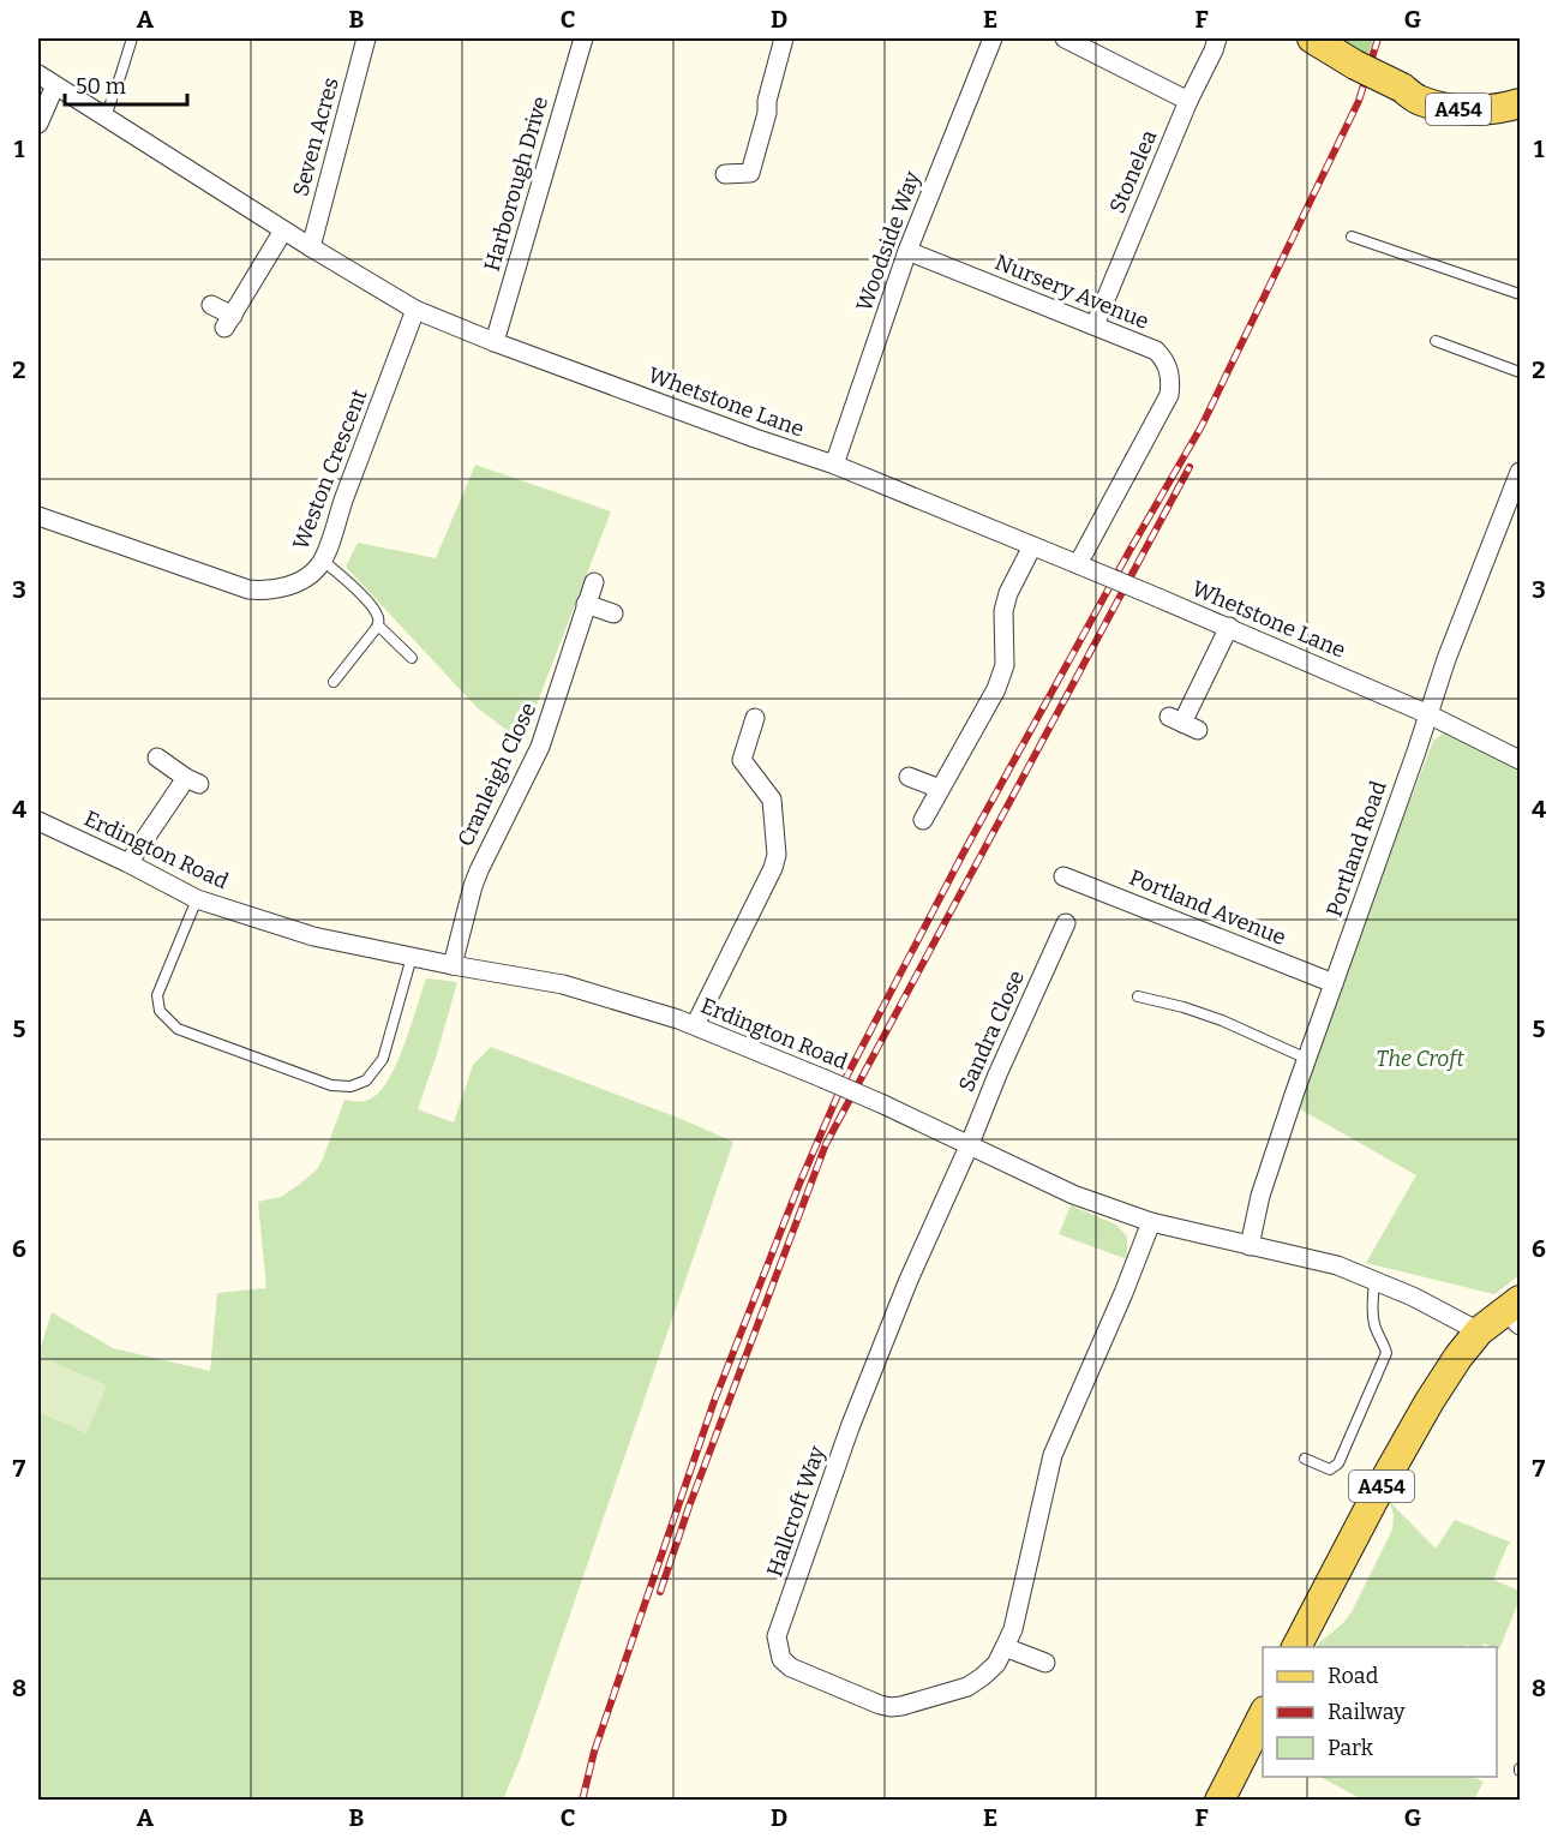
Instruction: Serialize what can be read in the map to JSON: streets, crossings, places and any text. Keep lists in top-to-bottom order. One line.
{"streets":{"main road":["A454"],"street":["Seven Acres","Stonelea","Harborough Drive","Woodside Way","Nursery Avenue","Whetstone Lane","Weston Crescent","Cranleigh Close","Portland Road","Erdington Road","Portland Avenue","Sandra Close","Hallcroft Way"]},"crossings":[["A454","Erdington Road"],["Seven Acres","Whetstone Lane"],["Stonelea","Nursery Avenue"],["Harborough Drive","Whetstone Lane"],["Woodside Way","Nursery Avenue"],["Woodside Way","Whetstone Lane"],["Nursery Avenue","Whetstone Lane"],["Whetstone Lane","Weston Crescent"],["Whetstone Lane","Portland Road"],["Cranleigh Close","Erdington Road"],["Portland Road","Erdington Road"],["Portland Road","Portland Avenue"],["Erdington Road","Sandra Close"],["Erdington Road","Hallcroft Way"],["Sandra Close","Hallcroft Way"]],"parks":["The Croft"],"legend":["Road","Railway","Park"],"scale_bar":"50 m","grid":{"columns":["A","B","C","D","E","F","G"],"rows":["1","2","3","4","5","6","7","8"]}}
